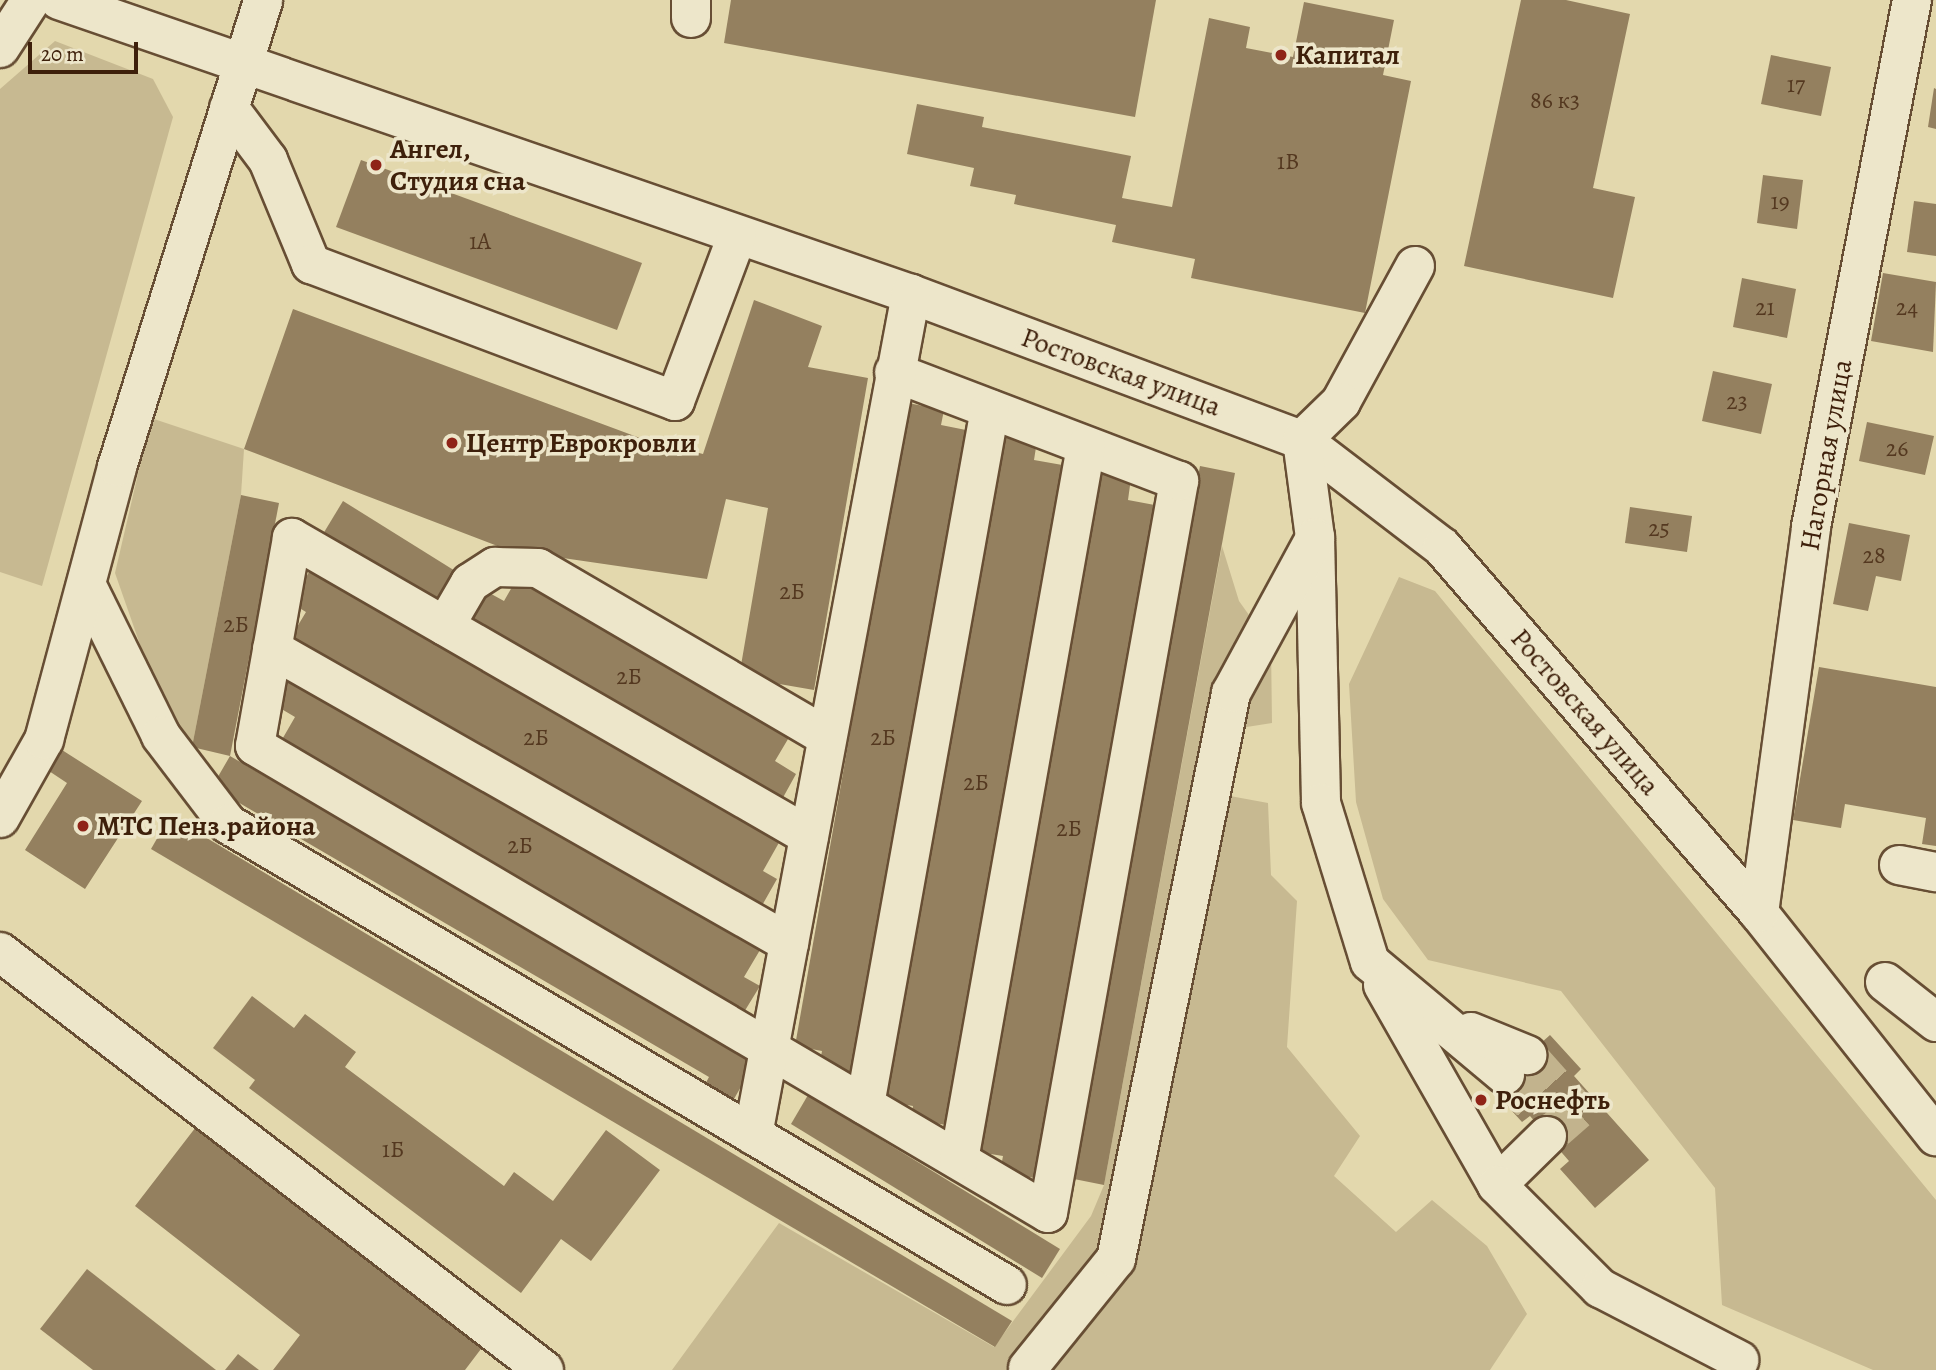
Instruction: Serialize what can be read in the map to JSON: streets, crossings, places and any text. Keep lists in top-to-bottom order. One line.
{"streets":{"street":["Ростовская улица","Нагорная улица"]},"crossings":[["Ростовская улица","Нагорная улица"]],"places":["Капитал","Ангел, Студия сна","Центр Еврокровли","МТС Пенз.района","Роснефть"],"house_numbers":["17","86 к3","1В","19","1А","21","24","23","26","25","28","2Б","2Б","2Б","2Б","2Б","2Б","2Б","2Б","1Б"],"scale_bar":"20 m"}
